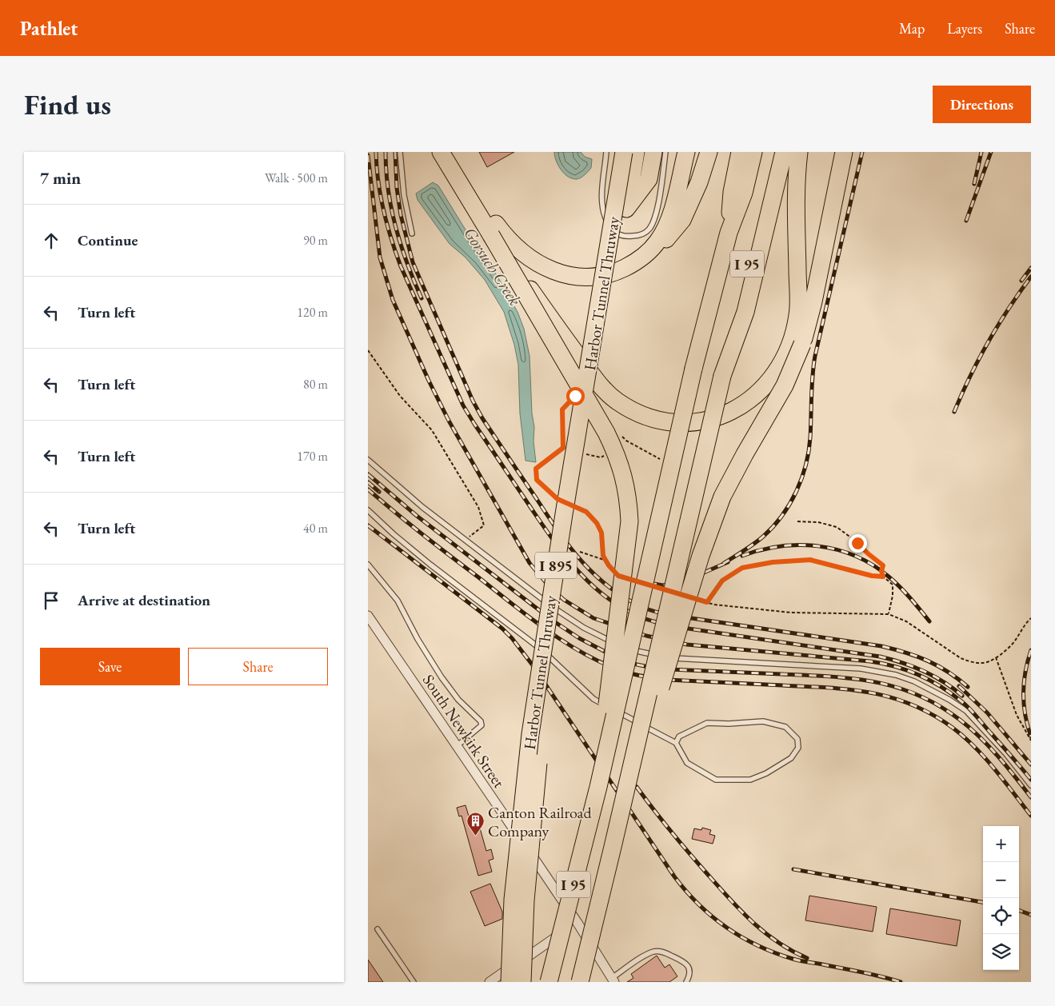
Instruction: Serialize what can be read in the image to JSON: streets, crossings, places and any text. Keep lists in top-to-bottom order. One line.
{"streets":{"highway":["I 95","Harbor Tunnel Thruway","I 895"],"street":["South Newkirk Street"]},"water":["Gorsuch Creek"],"places":{"building":["Canton Railroad Company"]},"page":{"header":"Pathlet","nav":["Map","Layers","Share"],"buttons":["Directions",["Save","Share"]],"title":"Find us","heading":["7 min","Walk · 500 m"],"list":[["Continue","90 m"],["Turn left","120 m"],["Turn left","80 m"],["Turn left","170 m"],["Turn left","40 m"],"Arrive at destination"],"map_buttons":["+","−"]}}
